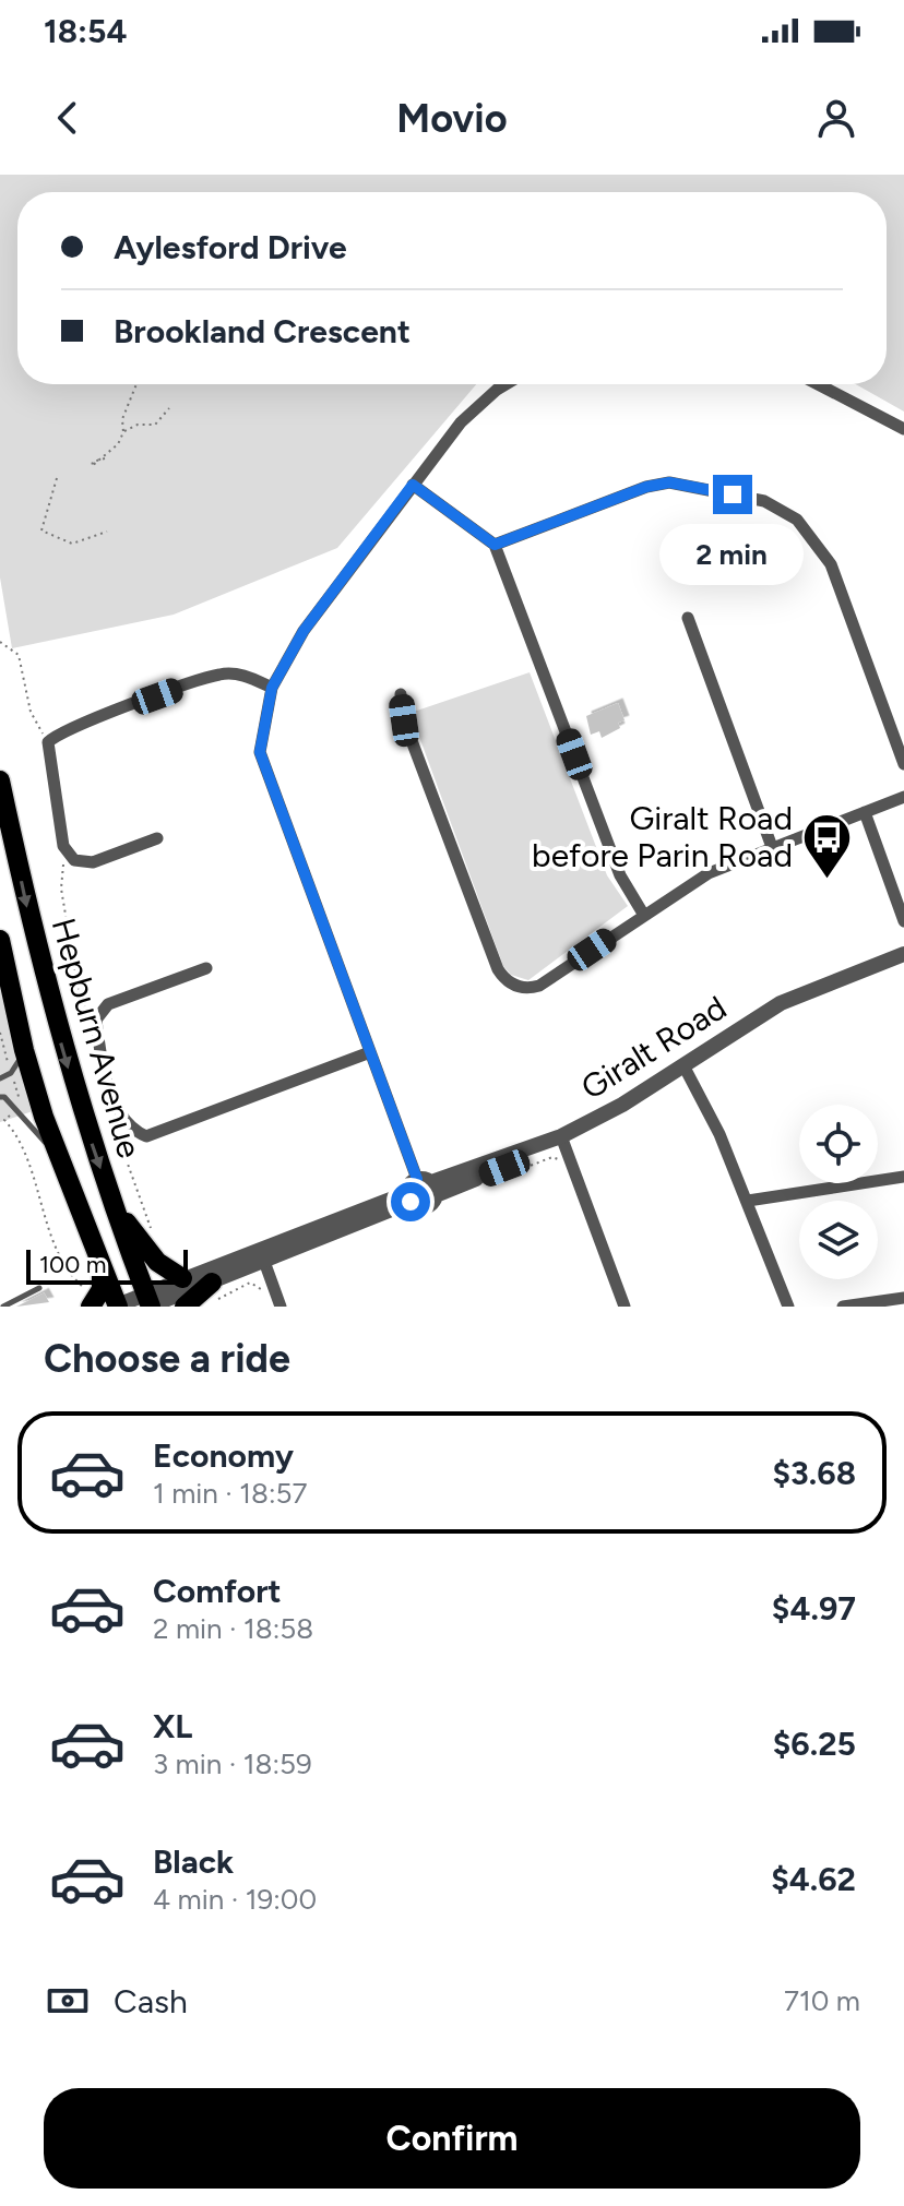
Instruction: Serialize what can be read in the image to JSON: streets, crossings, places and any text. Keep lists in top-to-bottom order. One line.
{"streets":{"main road":["Hepburn Avenue"],"street":["Giralt Road"]},"places":{"bus stop":["Giralt Road before Parin Road"]},"scale_bar":"100 m","page":{"status":"18:54","header":"Movio","banner":["Aylesford Drive","Brookland Crescent"],"bubble":"2 min","scale":"100 m","heading":"Choose a ride","list":[{"name":"Economy","note":"1 min · 18:57","value":"$3.68"},{"name":"Comfort","note":"2 min · 18:58","value":"$4.97"},{"name":"XL","note":"3 min · 18:59","value":"$6.25"},{"name":"Black","note":"4 min · 19:00","value":"$4.62"}],"pay":["Cash","710 m"],"buttons":"Confirm"}}
